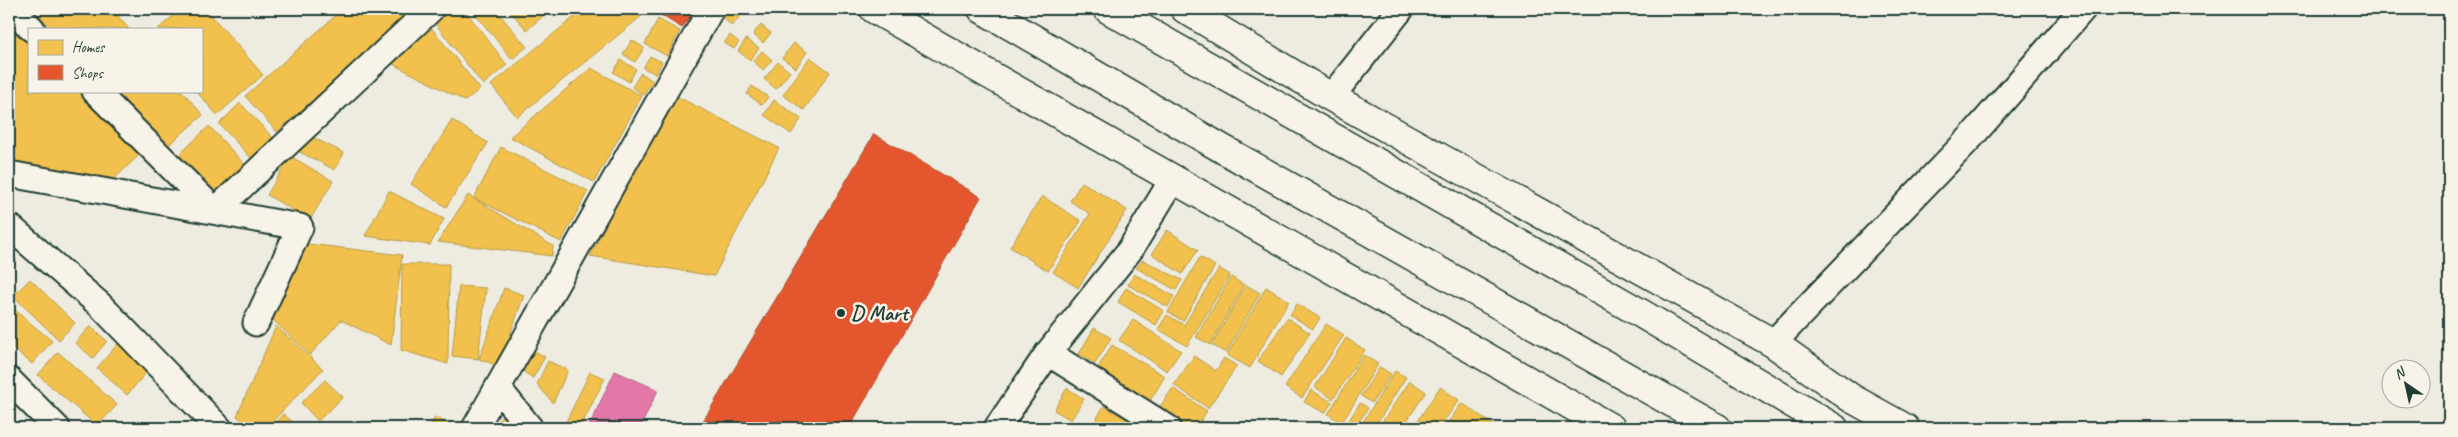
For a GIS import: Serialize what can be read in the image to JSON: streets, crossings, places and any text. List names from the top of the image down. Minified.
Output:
{"places":["D Mart"],"legend":["Homes","Shops"],"north":"top left"}
